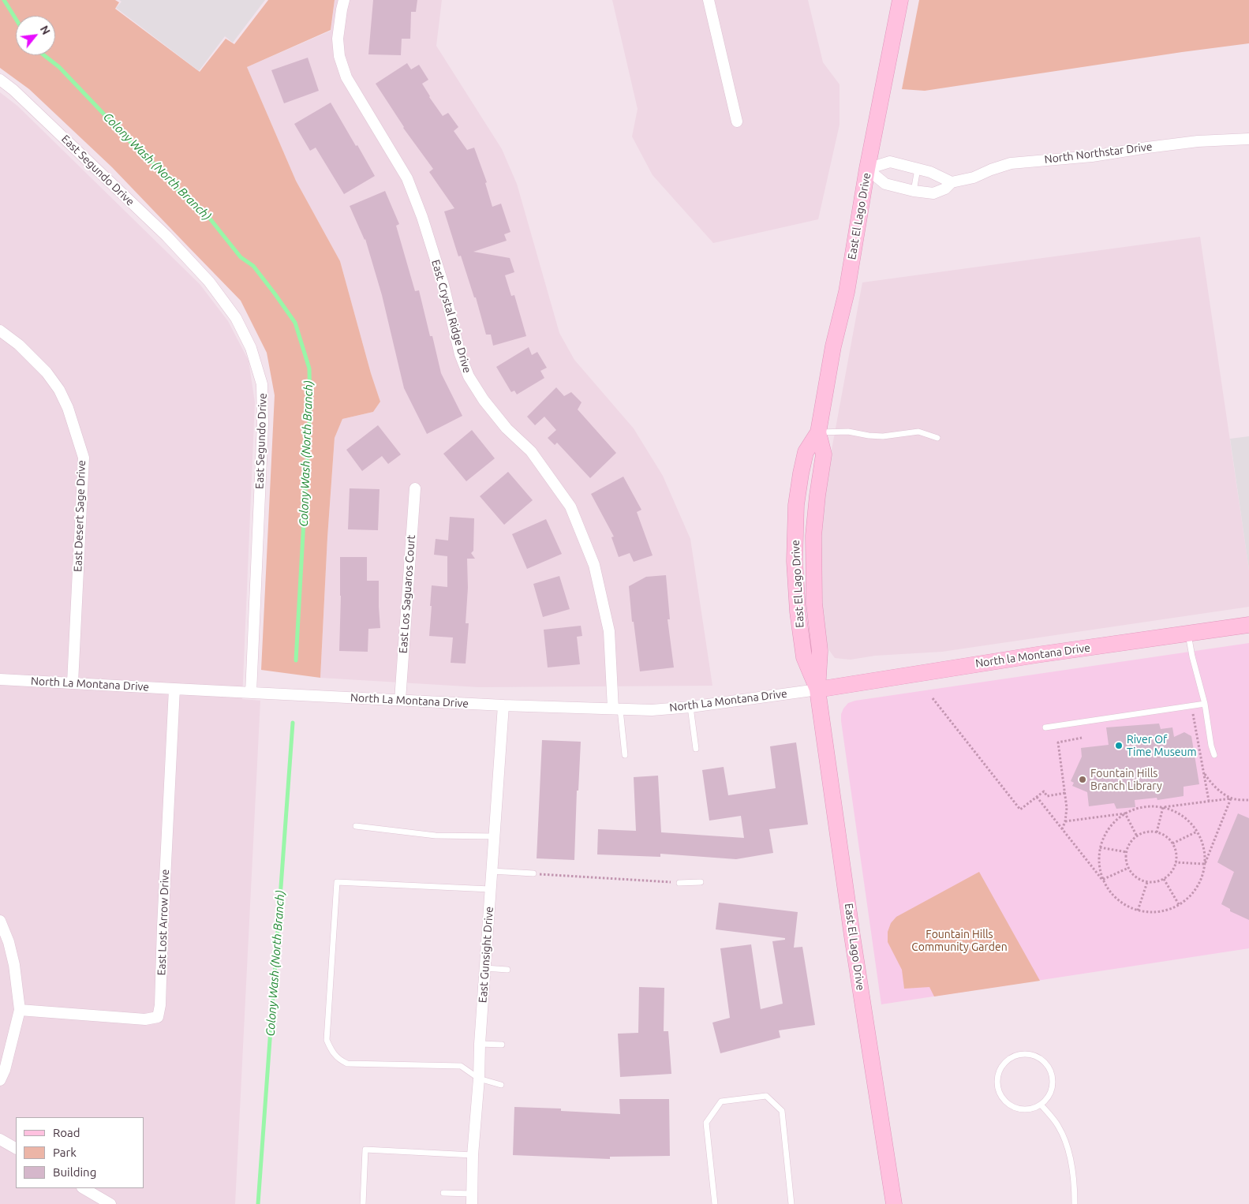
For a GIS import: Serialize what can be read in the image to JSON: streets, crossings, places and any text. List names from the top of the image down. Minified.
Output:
{"streets":{"street":["North Northstar Drive","East Segundo Drive","East El Lago Drive","East Crystal Ridge Drive","East Desert Sage Drive","East Los Saguaros Court","North la Montana Drive","North La Montana Drive","East Lost Arrow Drive","East Gunsight Drive"]},"crossings":[["North Northstar Drive","East El Lago Drive"],["East Segundo Drive","North La Montana Drive"],["East El Lago Drive","North la Montana Drive"],["East El Lago Drive","North La Montana Drive"],["East Crystal Ridge Drive","North La Montana Drive"],["East Desert Sage Drive","North La Montana Drive"],["East Los Saguaros Court","North La Montana Drive"],["North la Montana Drive","North La Montana Drive"],["North La Montana Drive","East Lost Arrow Drive"],["North La Montana Drive","East Gunsight Drive"]],"water":["Colony Wash (North Branch)"],"parks":["Fountain Hills Community Garden"],"places":["River Of Time Museum","Fountain Hills Branch Library"],"legend":["Road","Park","Building"],"north":"top right"}
